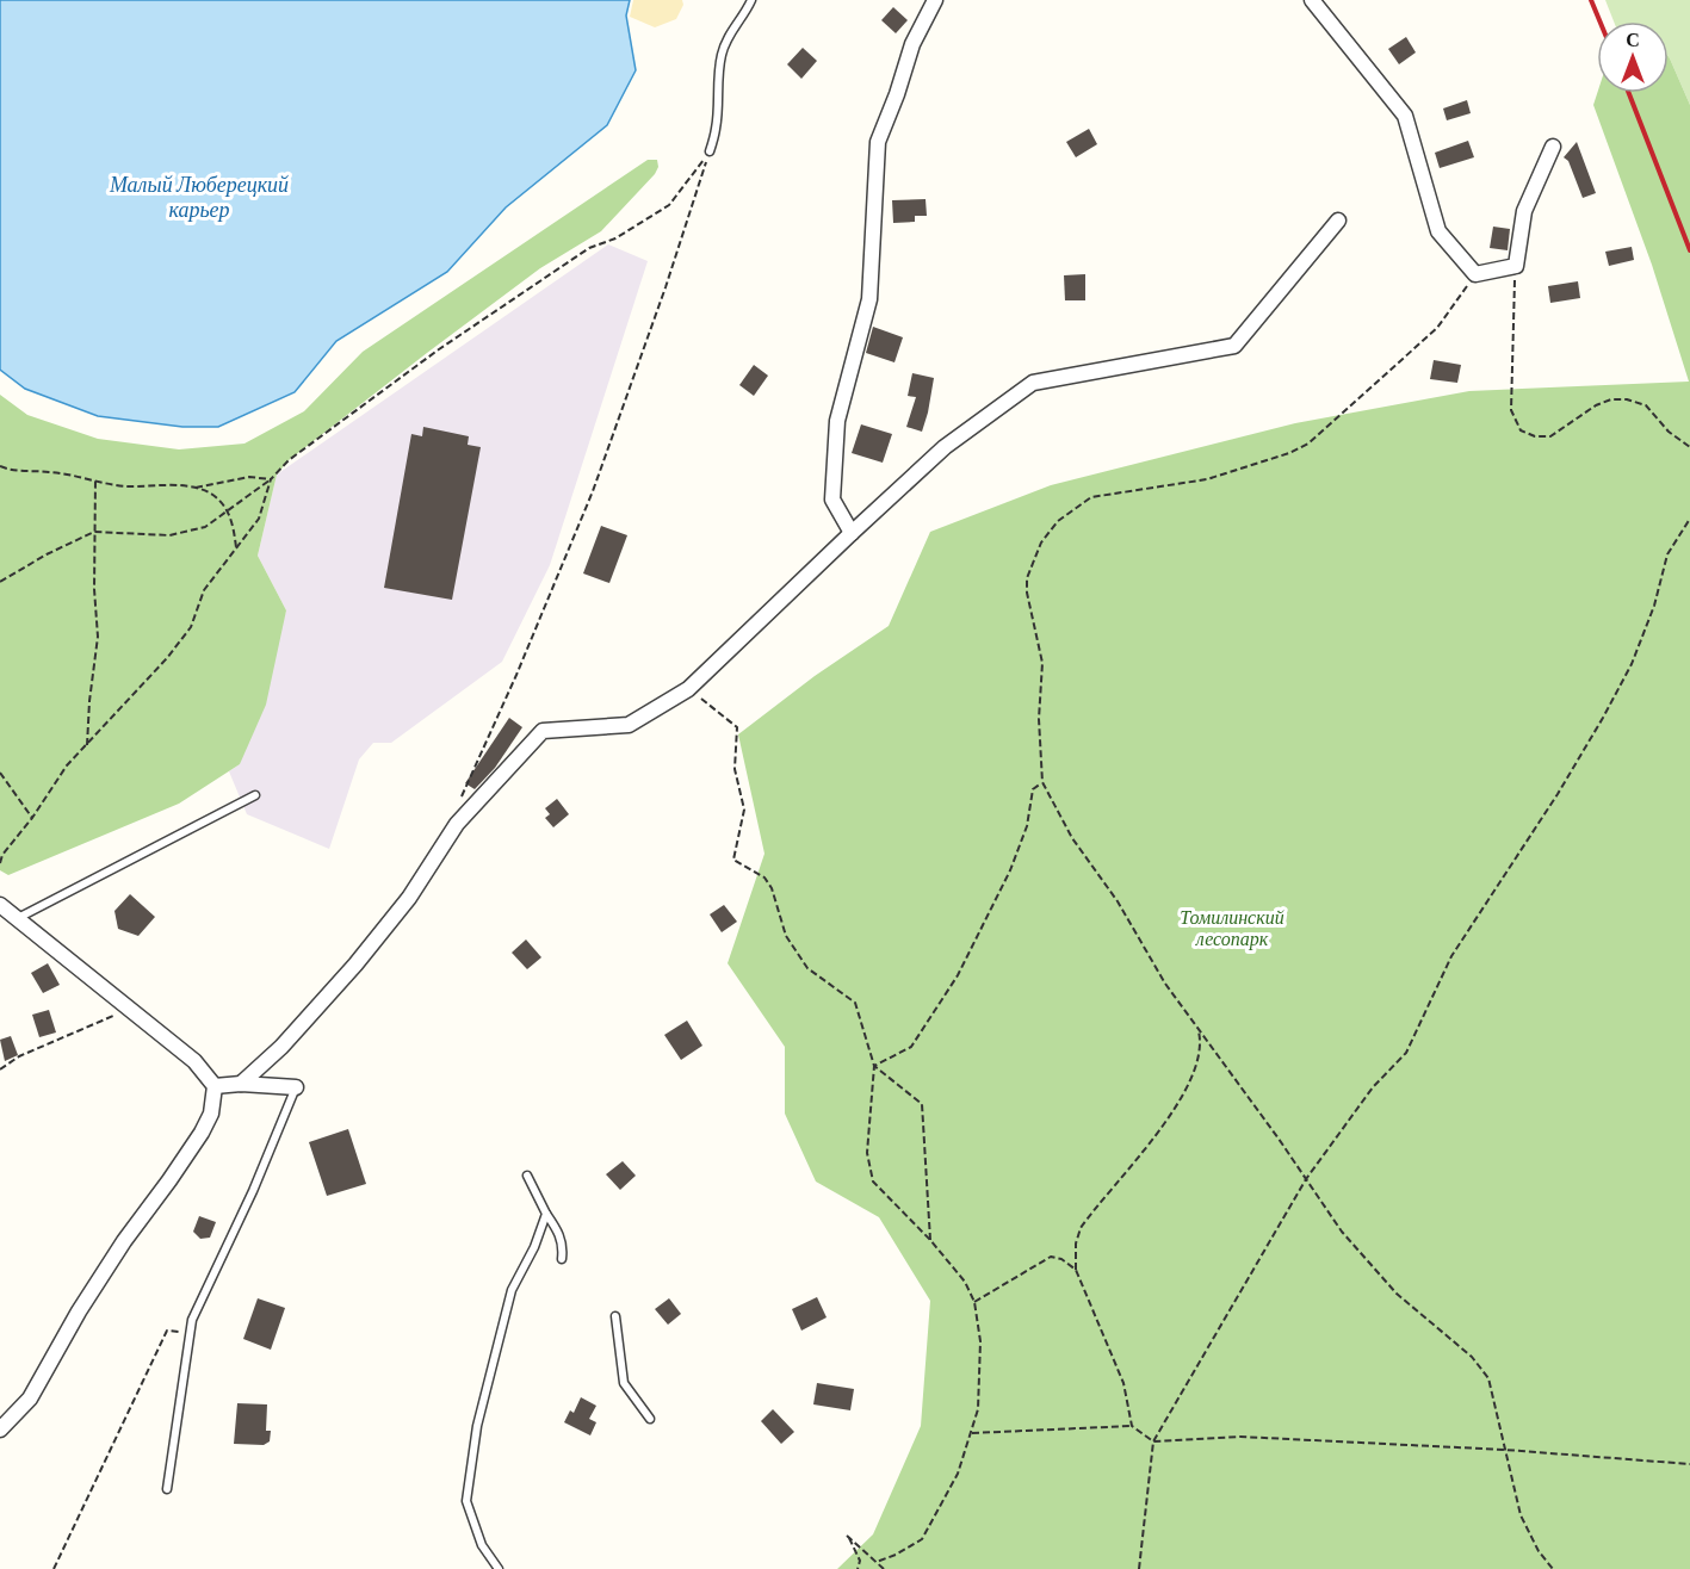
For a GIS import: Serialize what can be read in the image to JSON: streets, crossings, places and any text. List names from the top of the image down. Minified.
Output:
{"water":["Малый Люберецкий карьер"],"parks":["Томилинский лесопарк"],"north":"top"}
